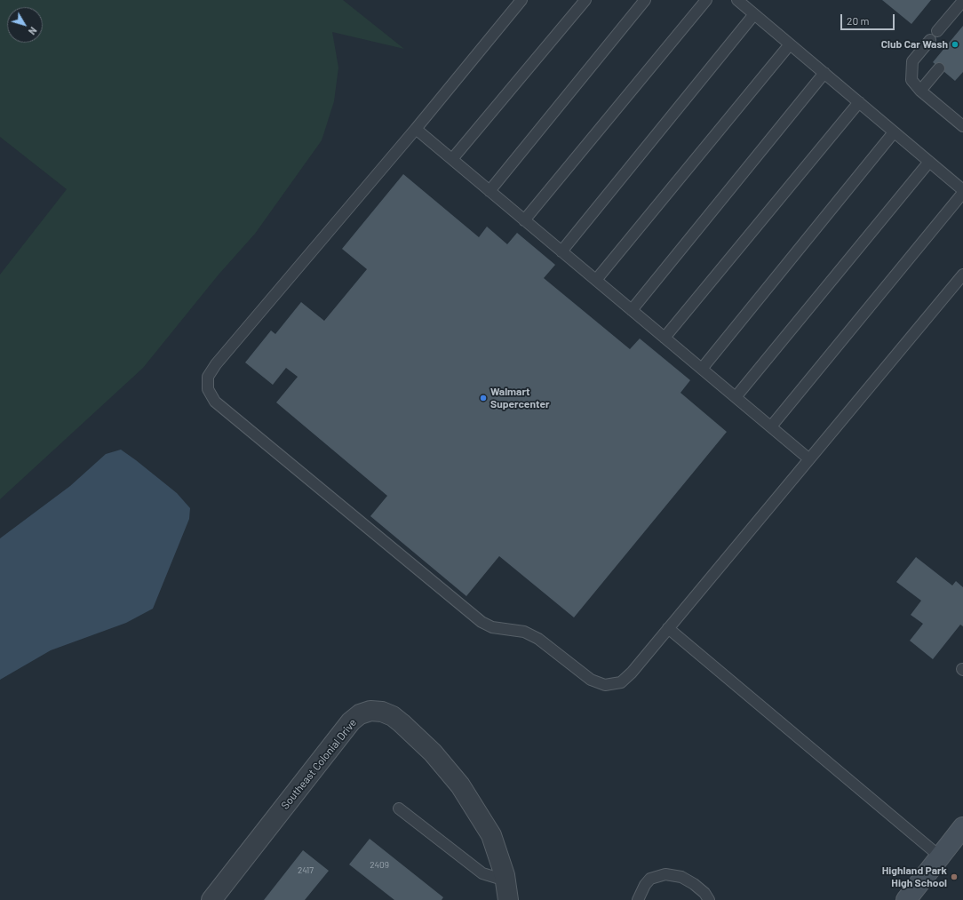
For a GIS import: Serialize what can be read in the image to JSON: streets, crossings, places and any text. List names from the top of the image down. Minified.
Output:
{"streets":{"street":["Southeast Colonial Drive"]},"places":["Club Car Wash","Walmart Supercenter","Highland Park High School"],"house_numbers":["2409","2417"],"scale_bar":"20 m","north":"bottom right"}
